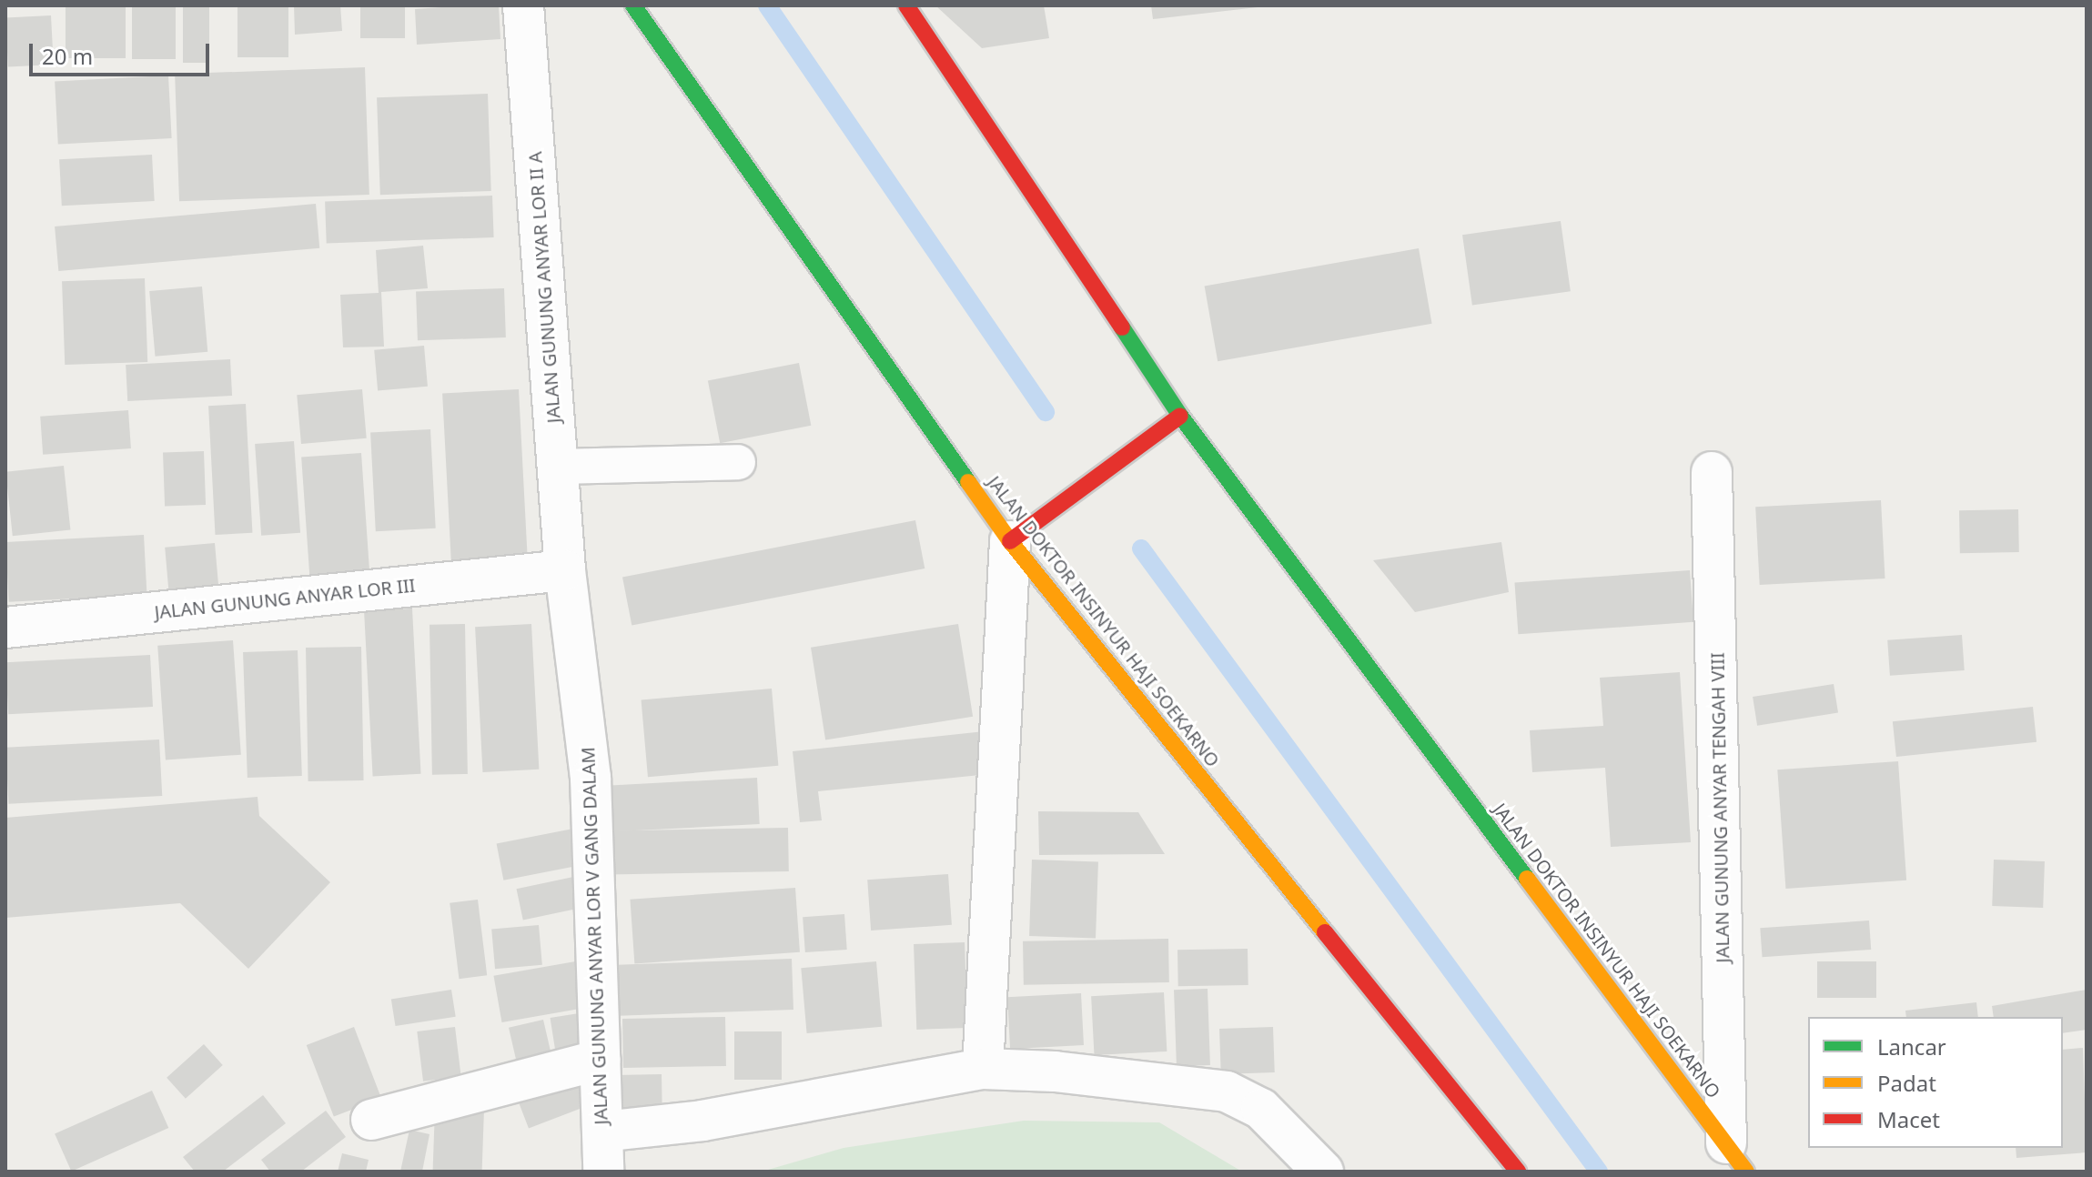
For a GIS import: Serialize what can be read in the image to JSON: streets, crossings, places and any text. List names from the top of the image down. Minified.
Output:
{"streets":{"main road":["JALAN DOKTOR INSINYUR HAJI SOEKARNO"],"street":["JALAN GUNUNG ANYAR LOR II A","JALAN GUNUNG ANYAR LOR III","JALAN GUNUNG ANYAR TENGAH VIII","JALAN GUNUNG ANYAR LOR V GANG DALAM"]},"crossings":[["JALAN GUNUNG ANYAR LOR II A","JALAN GUNUNG ANYAR LOR III"],["JALAN GUNUNG ANYAR LOR II A","JALAN GUNUNG ANYAR LOR V GANG DALAM"],["JALAN GUNUNG ANYAR LOR III","JALAN GUNUNG ANYAR LOR V GANG DALAM"],["JALAN DOKTOR INSINYUR HAJI SOEKARNO","JALAN GUNUNG ANYAR TENGAH VIII"]],"legend":["Lancar","Padat","Macet"],"scale_bar":"20 m"}
